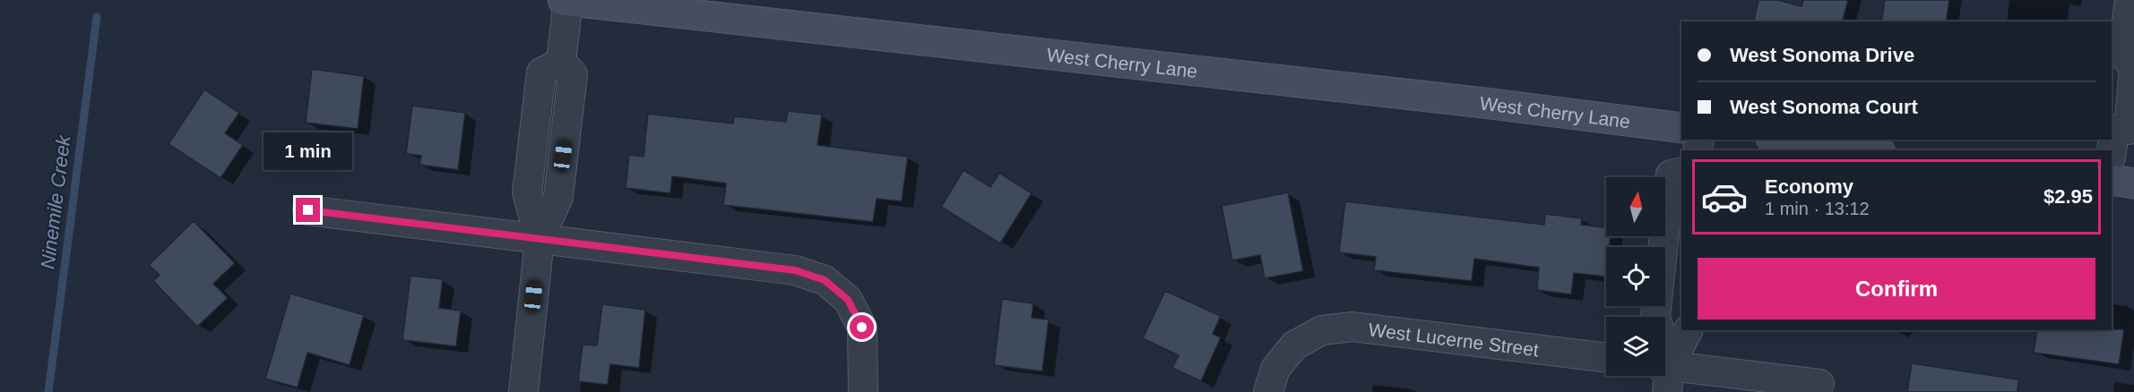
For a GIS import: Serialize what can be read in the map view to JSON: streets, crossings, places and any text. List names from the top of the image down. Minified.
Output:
{"streets":{"main road":["West Cherry Lane"],"street":["West Lucerne Street"]},"water":["Ninemile Creek"],"north":"top","page":{"banner":["West Sonoma Drive","West Sonoma Court"],"bubble":"1 min","list":[{"name":"Economy","note":"1 min · 13:12","value":"$2.95"}],"buttons":"Confirm"}}
